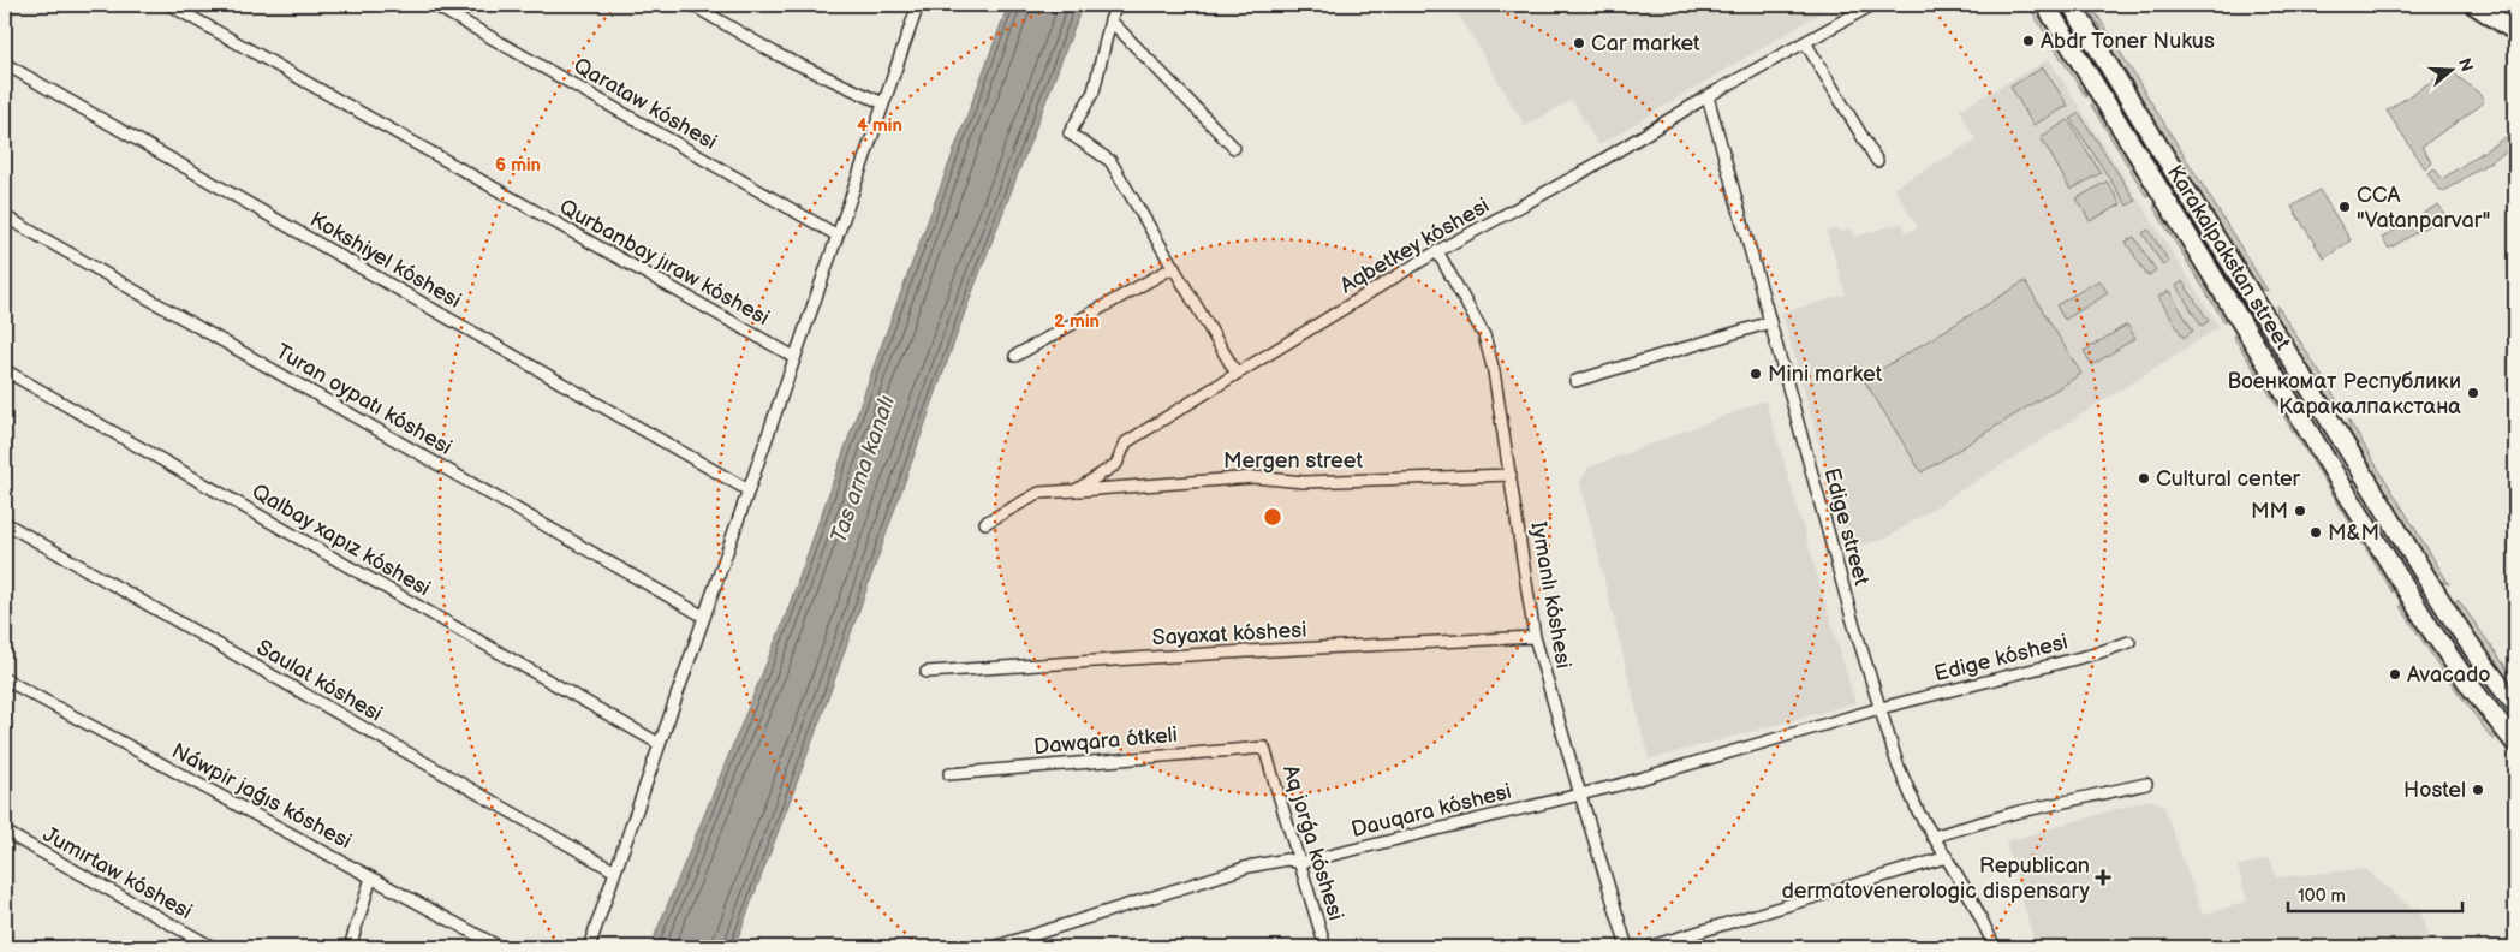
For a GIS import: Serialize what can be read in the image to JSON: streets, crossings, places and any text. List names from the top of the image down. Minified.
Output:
{"streets":{"main road":["Karakalpakstan street"],"street":["Qarataw kóshesi","Aqbetkey kóshesi","Kokshiyel kóshesi","Qurbanbay jıraw kóshesi","Turan oypatı kóshesi","Mergen street","Edige street","Qalbay xapız kóshesi","Iymanlı kóshesi","Sayaxat kóshesi","Edige kóshesi","Saulat kóshesi","Dawqara ótkeli","Náwpir jaǵıs kóshesi","Dauqara kóshesi","Aq jorǵa kóshesi","Jumırtaw kóshesi"]},"crossings":[["Aqbetkey kóshesi","Mergen street"],["Aqbetkey kóshesi","Edige street"],["Aqbetkey kóshesi","Iymanlı kóshesi"],["Mergen street","Iymanlı kóshesi"],["Edige street","Edige kóshesi"],["Edige street","Dauqara kóshesi"],["Iymanlı kóshesi","Sayaxat kóshesi"],["Iymanlı kóshesi","Dauqara kóshesi"],["Edige kóshesi","Dauqara kóshesi"],["Dawqara ótkeli","Aq jorǵa kóshesi"],["Dauqara kóshesi","Aq jorǵa kóshesi"]],"water":["Tas arna kanalı"],"places":{"other":["Abdr Toner Nukus","Car market","CCA \"Vatanparvar\"","Mini market","Военкомат Республики Каракалпакстана","Cultural center","MM","M&M","Avacado","Hostel"],"health":["Republican dermatovenerologic dispensary"]},"scale_bar":"100 m","north":"right","rings":["4 min","6 min","2 min"]}
